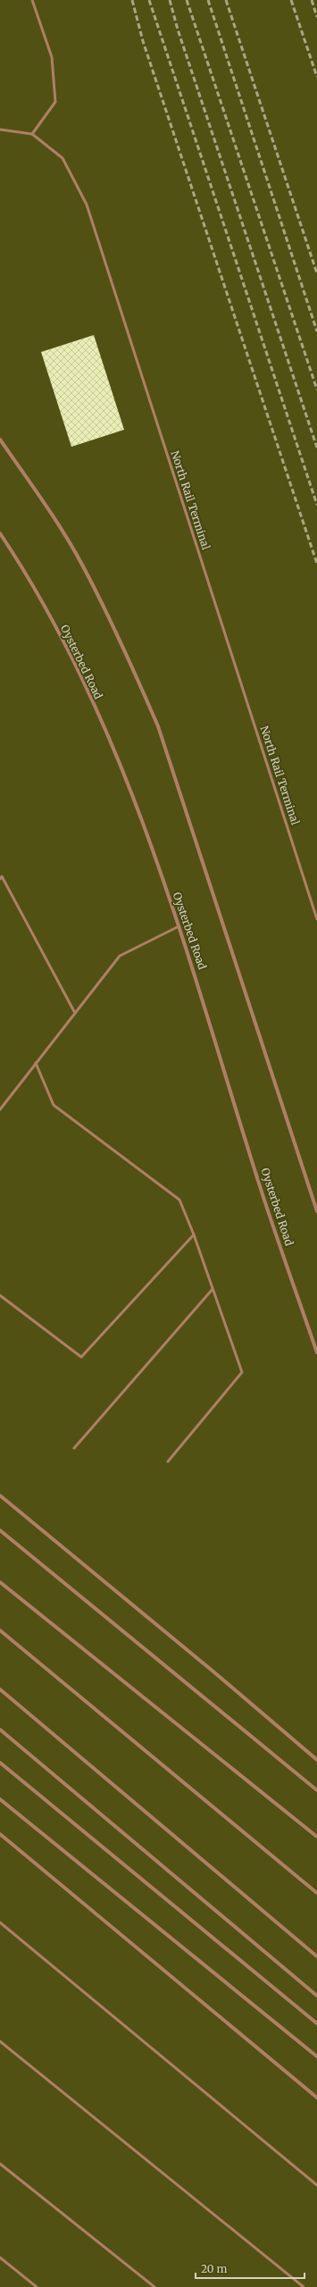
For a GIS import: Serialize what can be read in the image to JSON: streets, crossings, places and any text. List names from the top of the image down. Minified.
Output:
{"streets":{"street":["Oysterbed Road"],"lane":["North Rail Terminal"]},"scale_bar":"20 m"}
